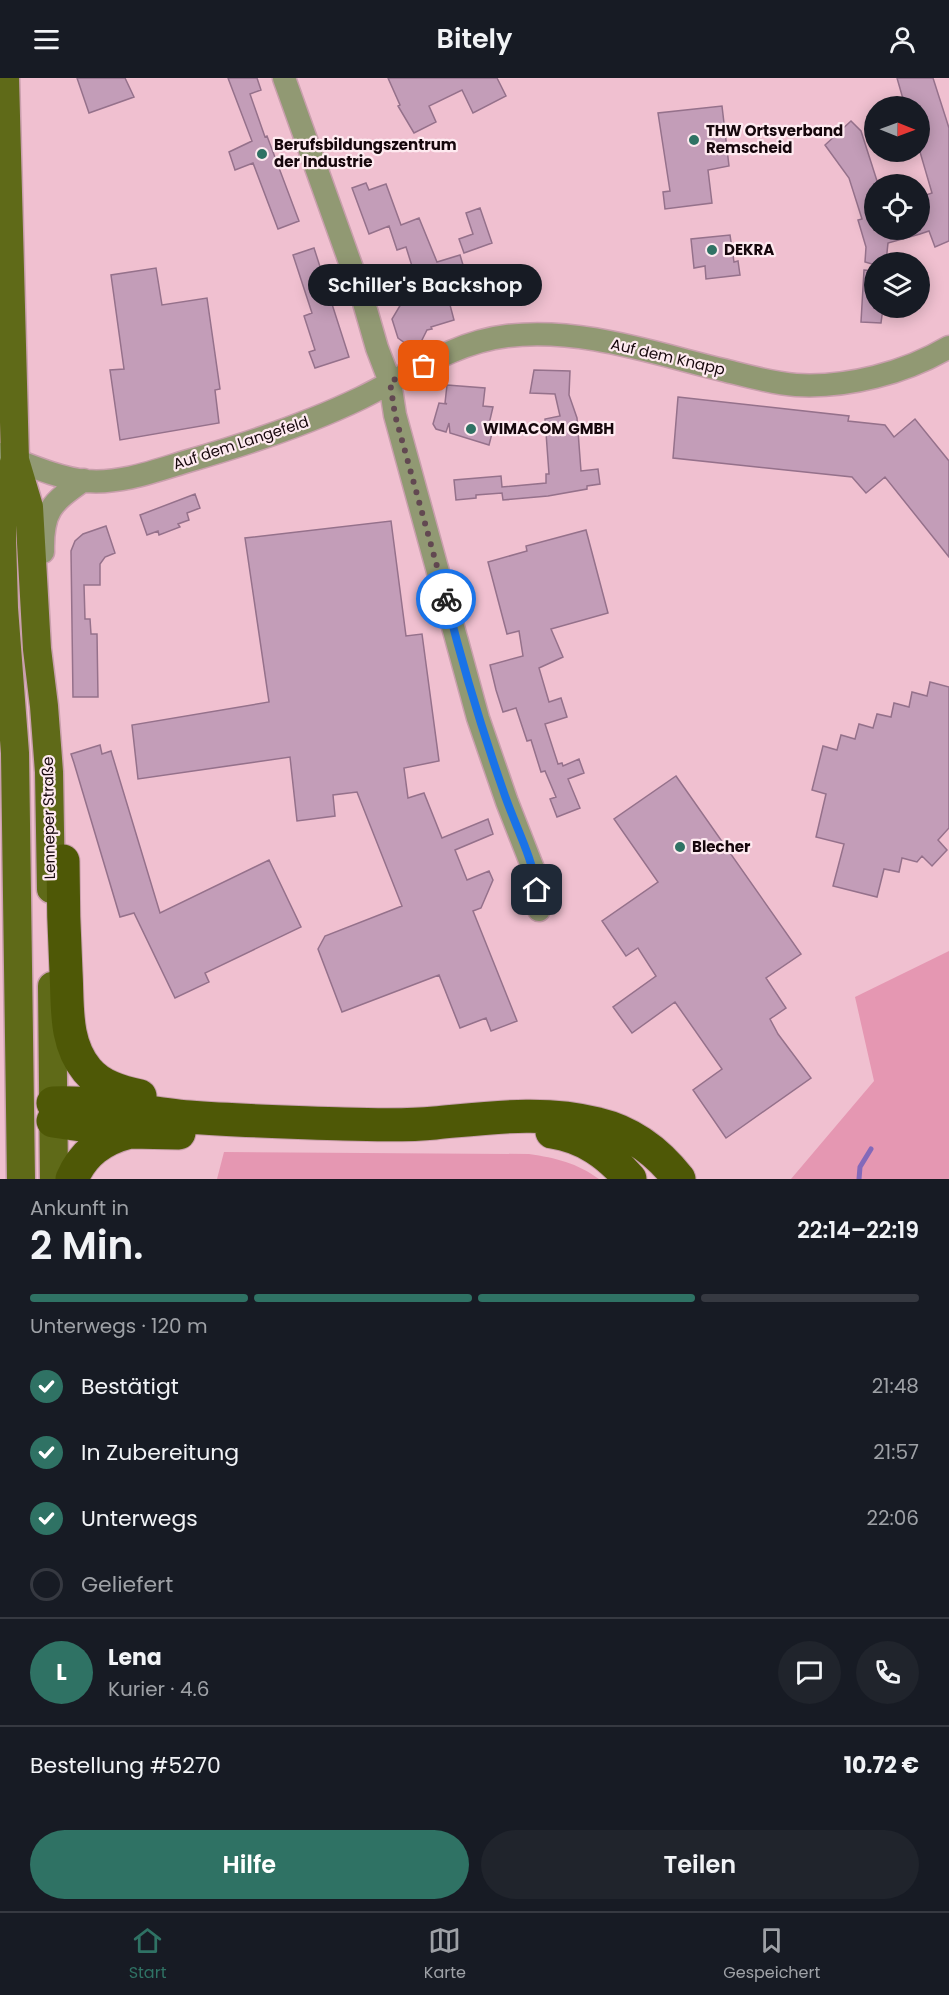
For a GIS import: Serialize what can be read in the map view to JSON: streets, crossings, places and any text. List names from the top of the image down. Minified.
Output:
{"streets":{"main road":["Lenneper Straße"],"street":["Auf dem Knapp","Auf dem Langefeld"]},"crossings":[["Auf dem Knapp","Auf dem Langefeld"],["Auf dem Langefeld","Lenneper Straße"]],"places":["THW Ortsverband Remscheid","Berufsbildungszentrum der Industrie","DEKRA","Schiller's Backshop","WIMACOM GMBH","Blecher"],"north":"right","page":{"header":"Bitely","bubble":"Schiller's Backshop","heading":["2 Min.","Ankunft in","22:14–22:19"],"panel":["Lena","Kurier · 4.6","Bestellung #5270","10.72 €"],"bar":"Unterwegs · 120 m","list":[["Bestätigt","21:48"],["In Zubereitung","21:57"],["Unterwegs","22:06"],"Geliefert"],"round":"L","buttons":["Hilfe","Teilen"],"tabs":["Start","Karte","Gespeichert"]}}
